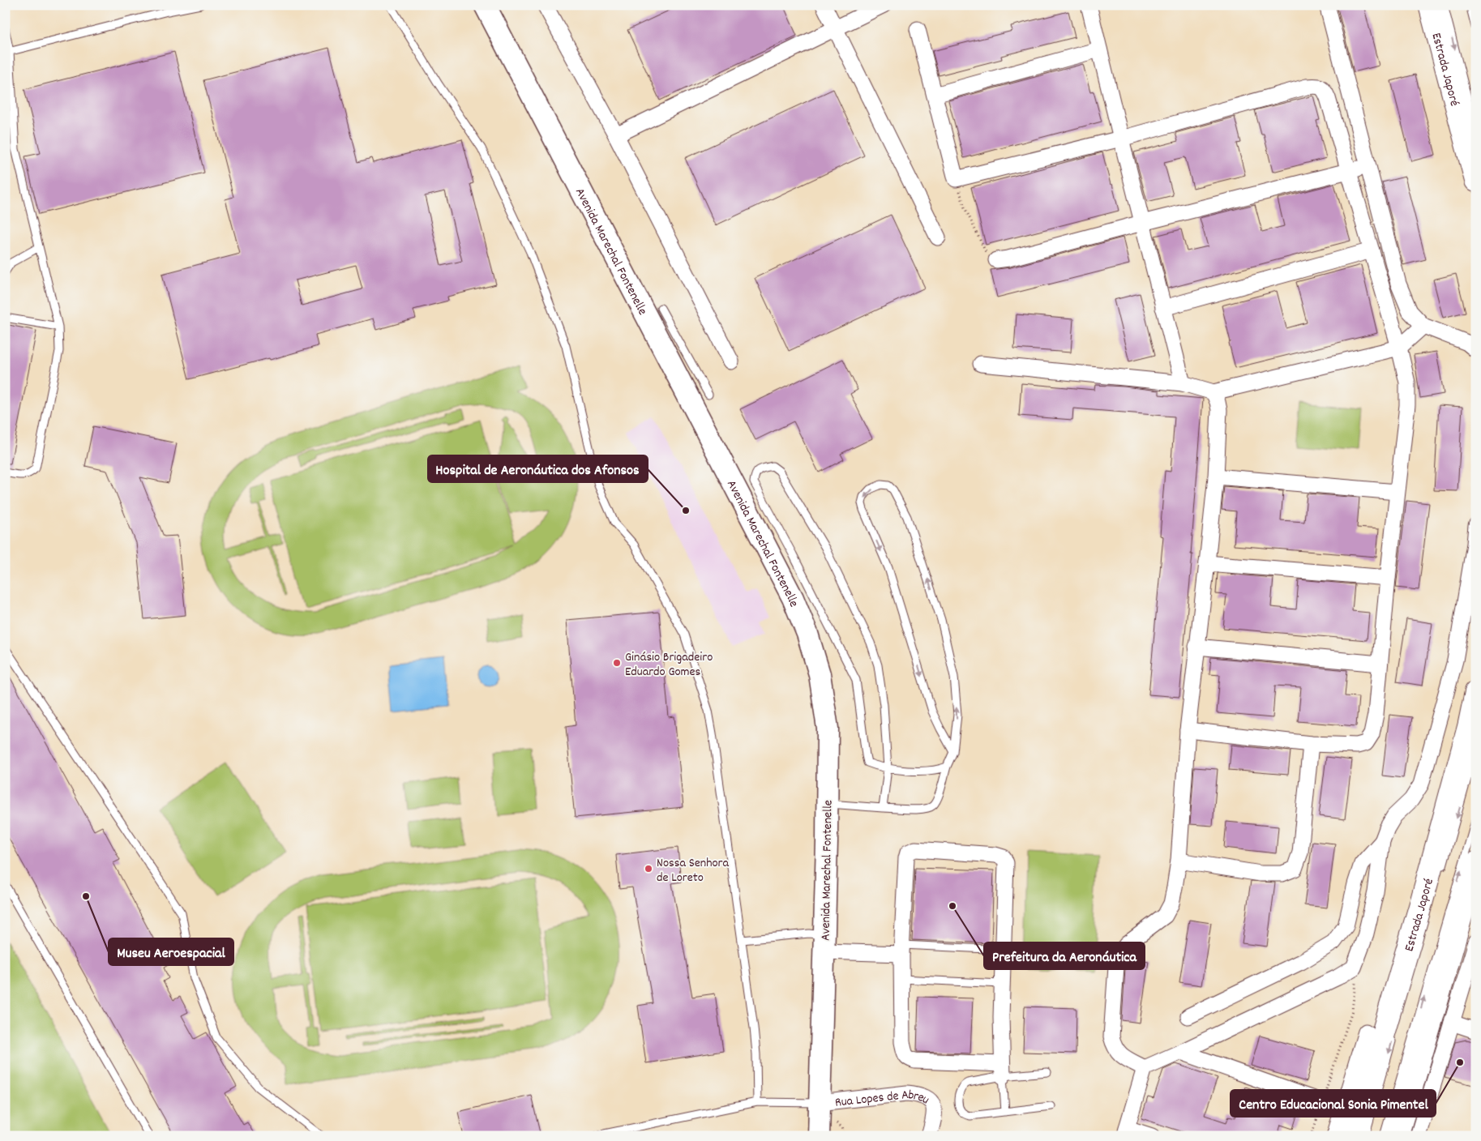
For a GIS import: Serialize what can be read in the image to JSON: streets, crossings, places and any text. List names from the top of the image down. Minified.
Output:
{"streets":{"main road":["Estrada Japoré","Avenida Marechal Fontenelle"],"street":["Rua Lopes de Abreu"]},"crossings":[["Avenida Marechal Fontenelle","Rua Lopes de Abreu"]],"places":["Hospital de Aeronáutica dos Afonsos","Ginásio Brigadeiro Eduardo Gomes","Nossa Senhora de Loreto","Museu Aeroespacial","Prefeitura da Aeronáutica","Centro Educacional Sonia Pimentel"]}
